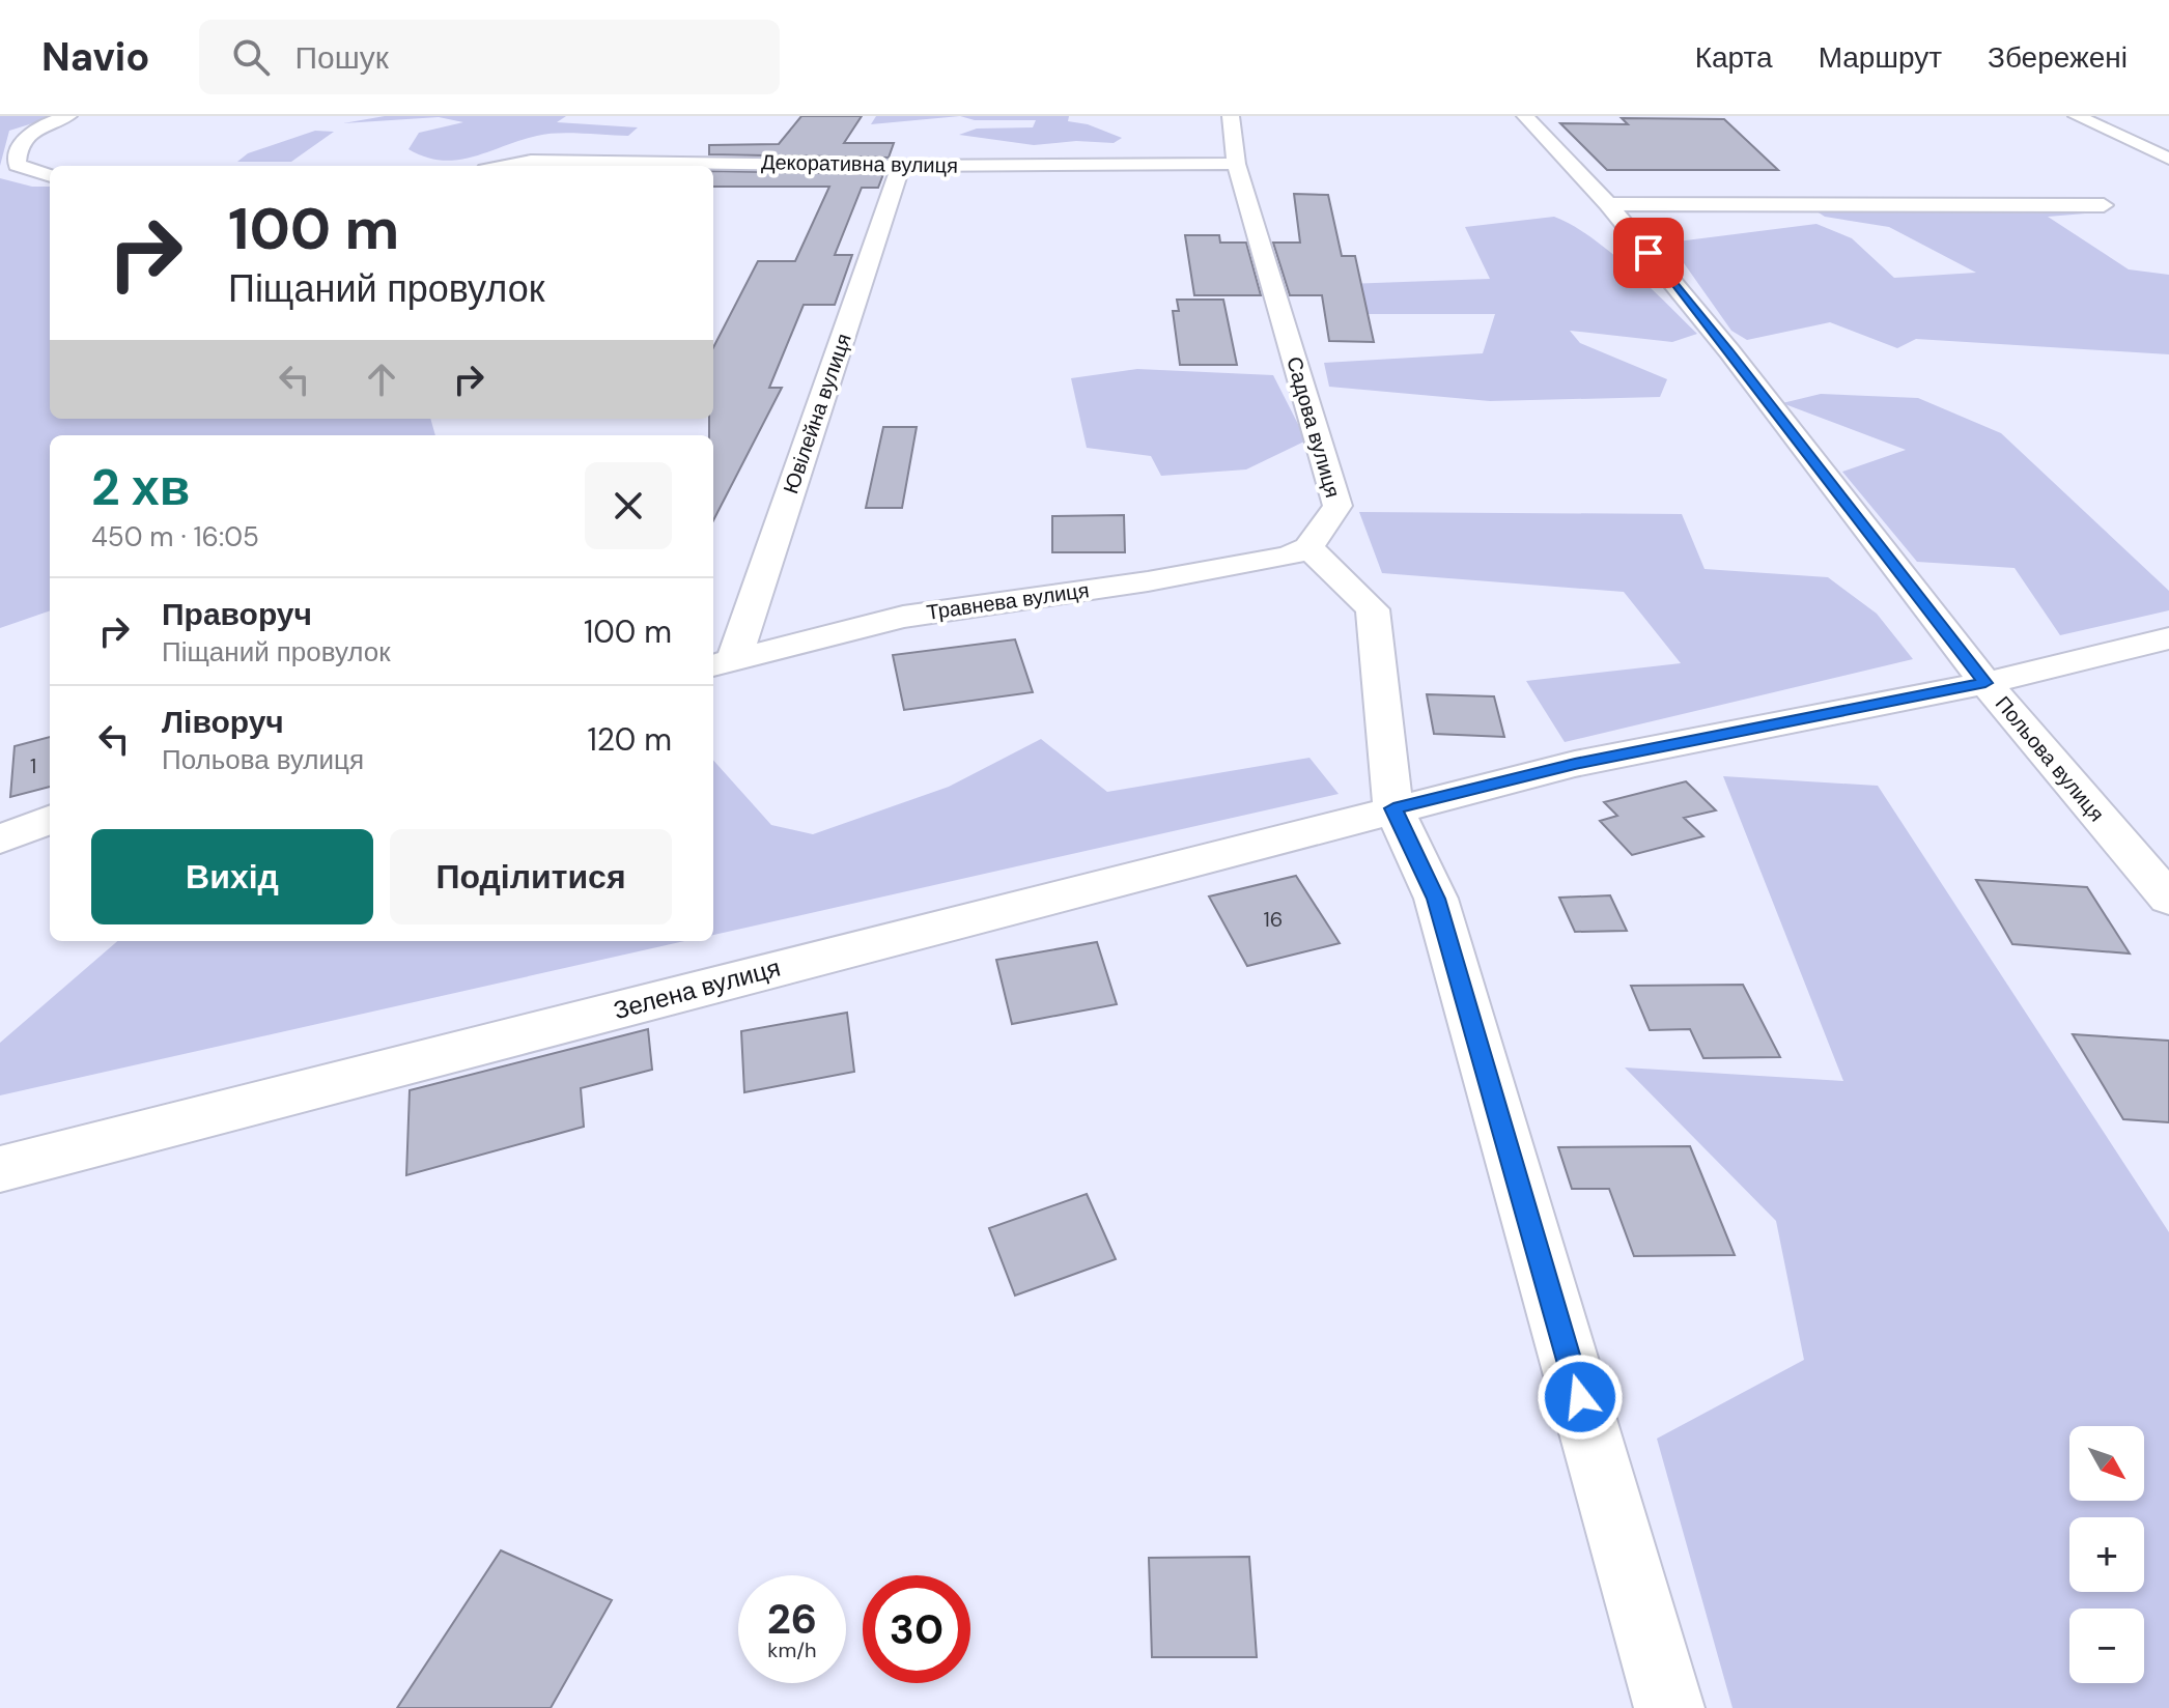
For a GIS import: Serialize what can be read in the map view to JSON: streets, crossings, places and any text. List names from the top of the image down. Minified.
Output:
{"streets":{"street":["Декоративна вулиця","Ювілейна вулиця","Садова вулиця","Травнева вулиця","Польова вулиця","Зелена вулиця"]},"crossings":[["Декоративна вулиця","Ювілейна вулиця"],["Декоративна вулиця","Садова вулиця"],["Ювілейна вулиця","Травнева вулиця"],["Садова вулиця","Травнева вулиця"],["Польова вулиця","Зелена вулиця"]],"house_numbers":["1","16"],"north":"bottom right","page":{"header":"Navio","search":"Пошук","nav":["Карта","Маршрут","Збережені"],"turn":["100 m","Піщаний провулок"],"heading":["2 хв","450 m · 16:05"],"list":[{"name":"Праворуч","note":"Піщаний провулок","value":"100 m"},{"name":"Ліворуч","note":"Польова вулиця","value":"120 m"}],"buttons":["Вихід","Поділитися"],"map_buttons":["+","−"],"speed":"26 km/h","limit":"30"}}
